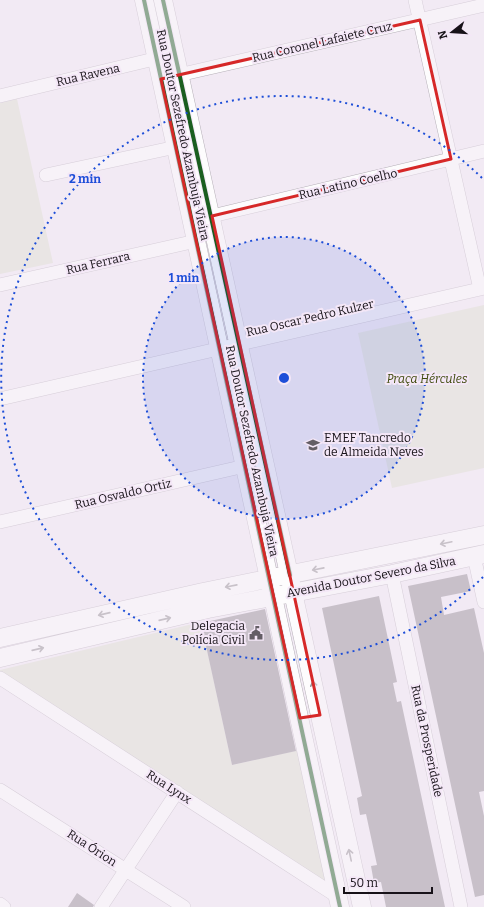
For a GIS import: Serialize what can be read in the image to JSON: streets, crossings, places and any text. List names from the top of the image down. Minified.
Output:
{"streets":{"street":["Rua Coronel Lafaiete Cruz","Rua Ravena","Rua Doutor Sezefredo Azambuja Vieira","Rua Latino Coelho","Rua Ferrara","Rua Oscar Pedro Kulzer","Rua Osvaldo Ortiz","Avenida Doutor Severo da Silva","Rua da Prosperidade","Rua Lynx","Rua Órion"]},"crossings":[["Rua Coronel Lafaiete Cruz","Rua Doutor Sezefredo Azambuja Vieira"],["Rua Ravena","Rua Doutor Sezefredo Azambuja Vieira"],["Rua Doutor Sezefredo Azambuja Vieira","Rua Latino Coelho"],["Rua Doutor Sezefredo Azambuja Vieira","Rua Ferrara"],["Rua Doutor Sezefredo Azambuja Vieira","Rua Oscar Pedro Kulzer"],["Rua Doutor Sezefredo Azambuja Vieira","Rua Osvaldo Ortiz"],["Rua Doutor Sezefredo Azambuja Vieira","Avenida Doutor Severo da Silva"],["Rua Doutor Sezefredo Azambuja Vieira","Rua Lynx"],["Avenida Doutor Severo da Silva","Rua da Prosperidade"]],"parks":["Praça Hércules"],"places":{"school or university":["EMEF Tancredo de Almeida Neves"],"public building":["Delegacia Polícia Civil"]},"scale_bar":"50 m","north":"left","rings":["2 min","1 min"]}
